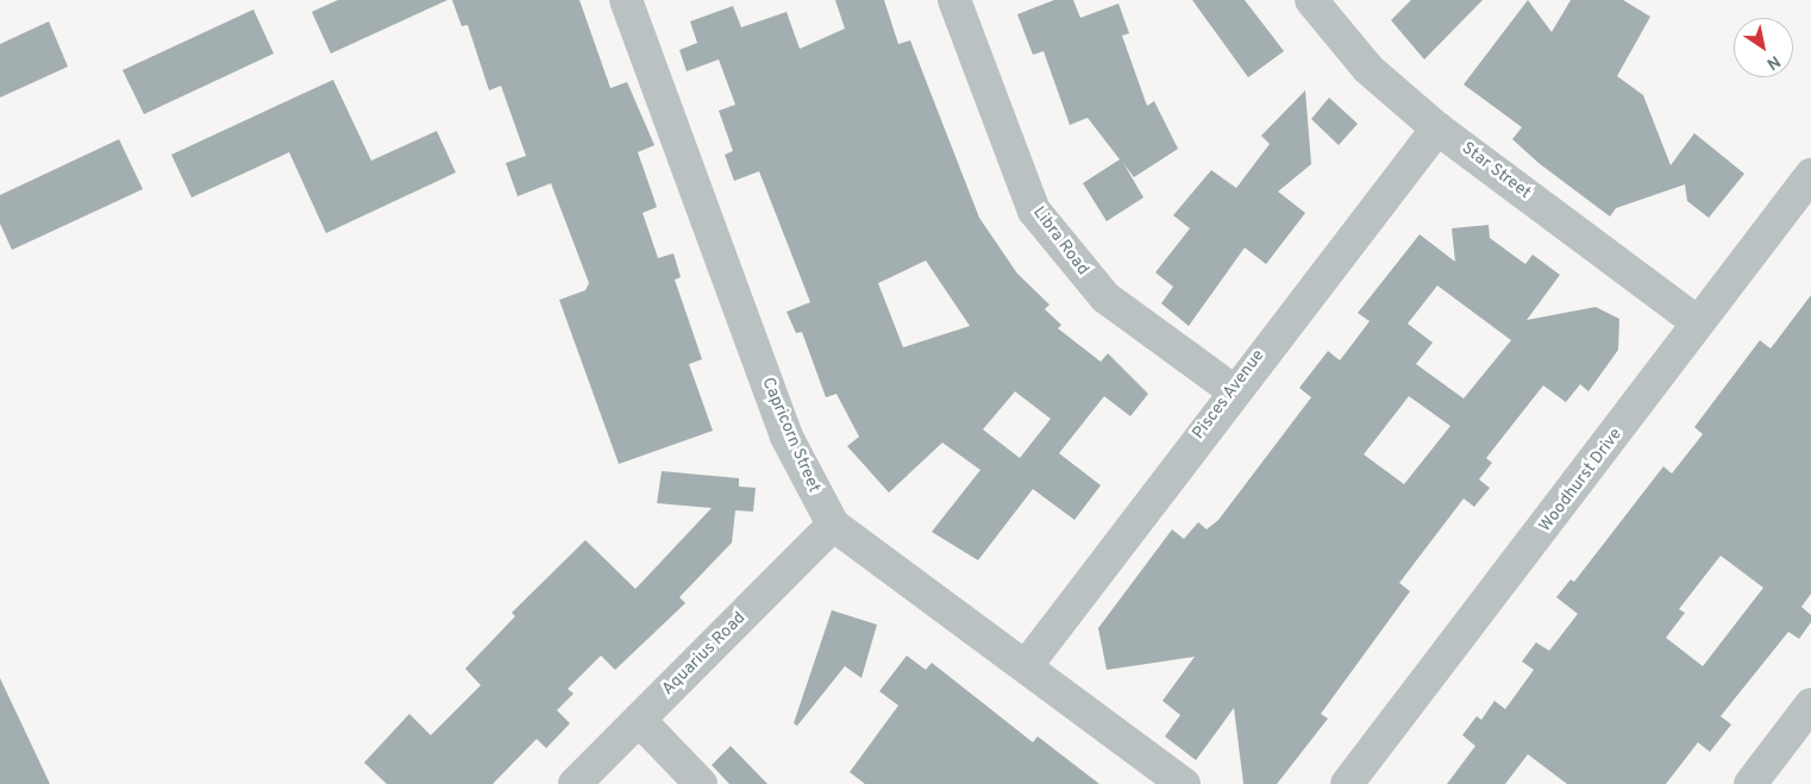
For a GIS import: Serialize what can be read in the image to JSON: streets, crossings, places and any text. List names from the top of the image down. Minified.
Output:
{"streets":{"street":["Star Street","Libra Road","Pisces Avenue","Capricorn Street","Woodhurst Drive","Aquarius Road"]},"crossings":[["Star Street","Pisces Avenue"],["Star Street","Woodhurst Drive"],["Libra Road","Pisces Avenue"],["Pisces Avenue","Capricorn Street"],["Capricorn Street","Aquarius Road"]],"north":"bottom right"}
